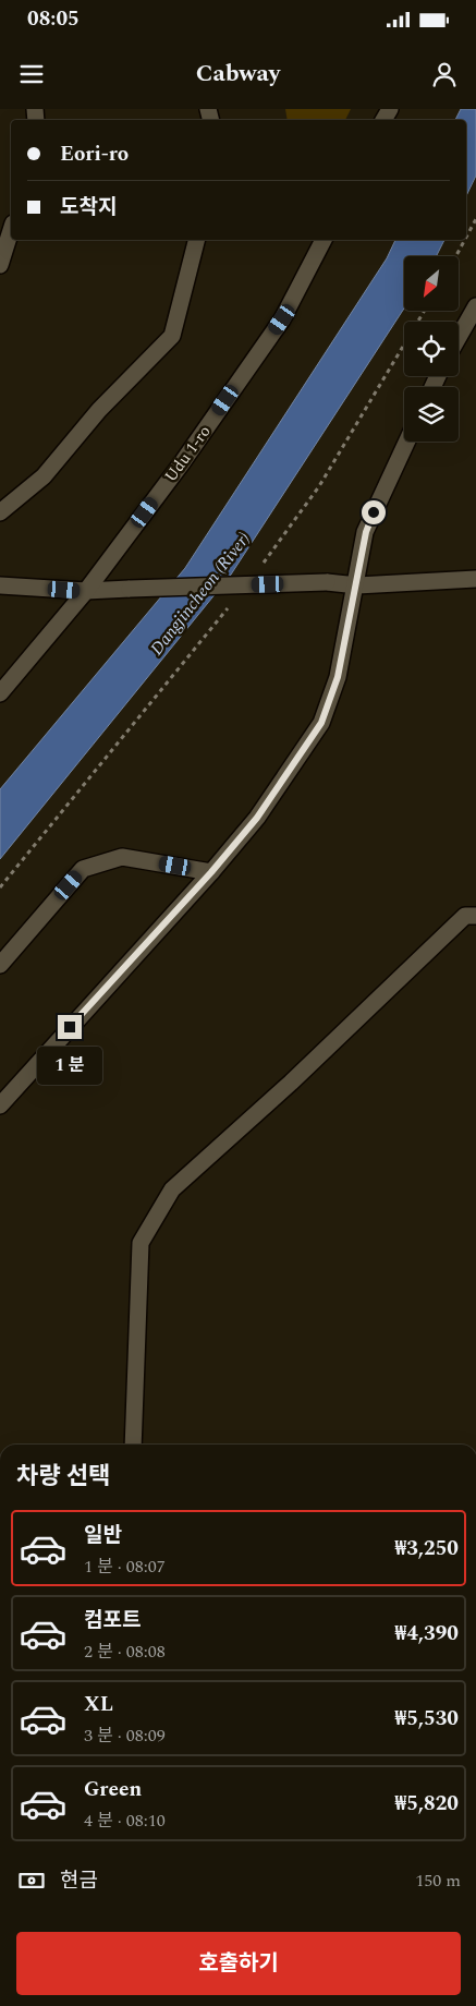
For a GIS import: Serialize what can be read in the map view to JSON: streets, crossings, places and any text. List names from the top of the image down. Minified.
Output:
{"streets":{"street":["Udu 1-ro"]},"water":["Dangjincheon (River)"],"north":"bottom left","page":{"status":"08:05","header":"Cabway","banner":["Eori-ro","도착지"],"bubble":"1 분","heading":"차량 선택","list":[{"name":"일반","note":"1 분 · 08:07","value":"₩3,250"},{"name":"컴포트","note":"2 분 · 08:08","value":"₩4,390"},{"name":"XL","note":"3 분 · 08:09","value":"₩5,530"},{"name":"Green","note":"4 분 · 08:10","value":"₩5,820"}],"pay":["현금","150 m"],"buttons":"호출하기"}}
